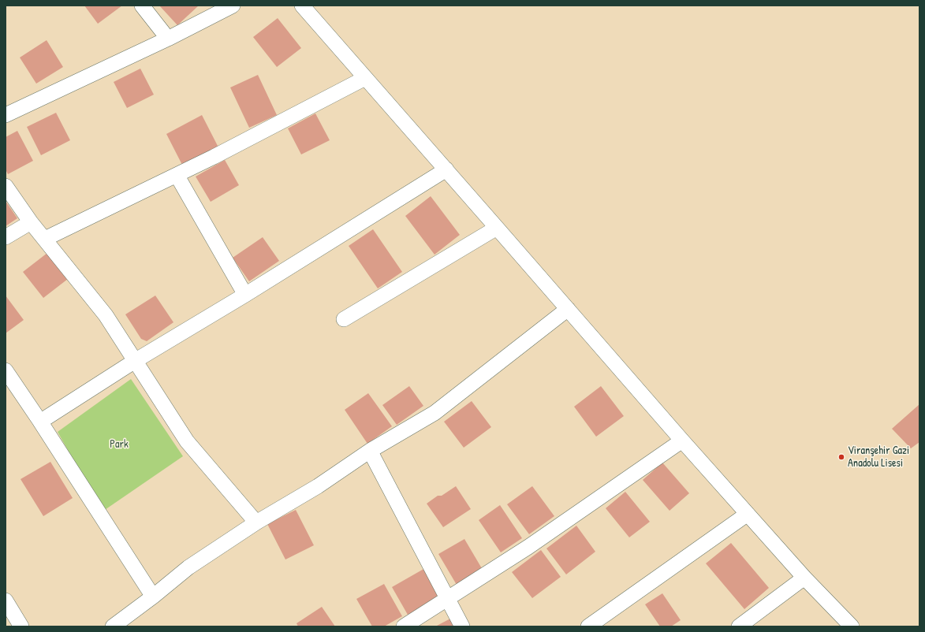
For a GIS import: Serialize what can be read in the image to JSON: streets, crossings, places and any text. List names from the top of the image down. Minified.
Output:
{"parks":["Park"],"places":["Viranşehir Gazi Anadolu Lisesi"]}
